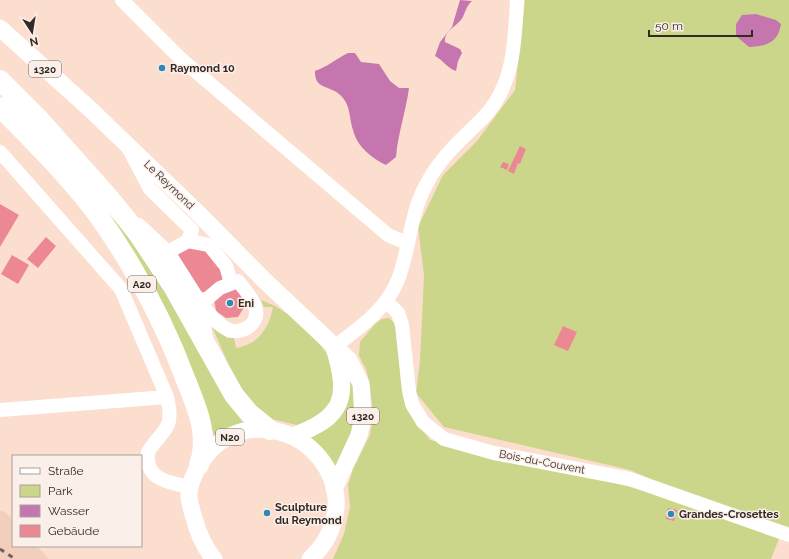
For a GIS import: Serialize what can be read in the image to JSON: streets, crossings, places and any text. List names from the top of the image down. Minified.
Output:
{"streets":{"highway":["A20"],"main road":["1320","Le Reymond","N20"],"street":["Bois-du-Couvent"]},"crossings":[["1320","Le Reymond"],["1320","N20"],["A20","N20"]],"places":["Raymond 10","Eni","Sculpture du Reymond","Grandes-Crosettes"],"legend":["Straße","Park","Wasser","Gebäude"],"scale_bar":"50 m","north":"bottom"}
